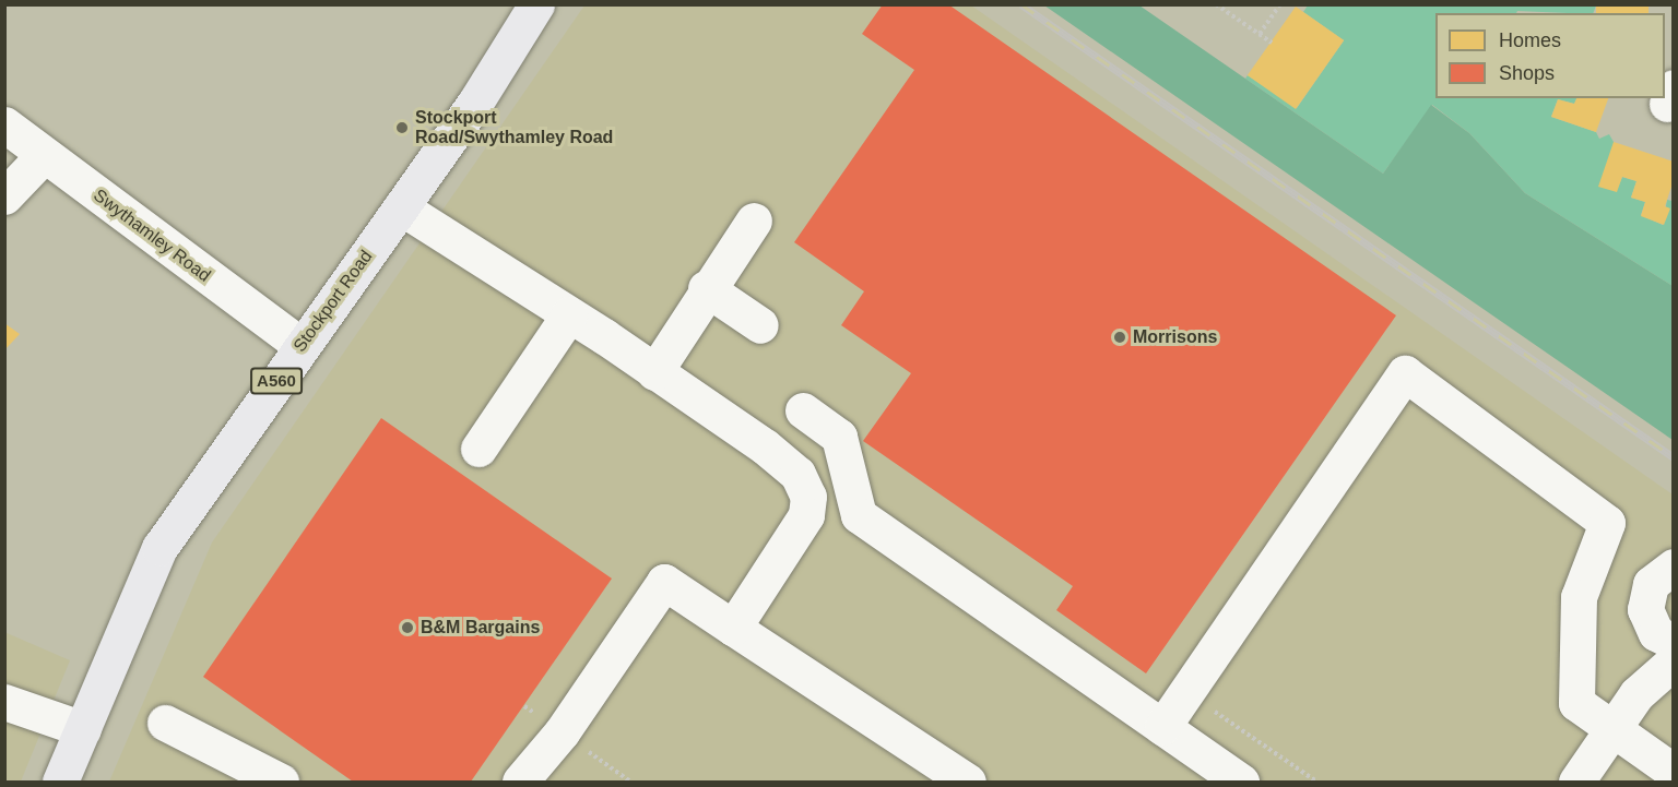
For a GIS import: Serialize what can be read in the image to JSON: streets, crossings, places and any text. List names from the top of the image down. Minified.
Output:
{"streets":{"main road":["Stockport Road","A560"],"street":["Swythamley Road"]},"crossings":[["Swythamley Road","Stockport Road"]],"places":["Stockport Road/Swythamley Road","Morrisons","B&M Bargains"],"legend":["Homes","Shops"]}
